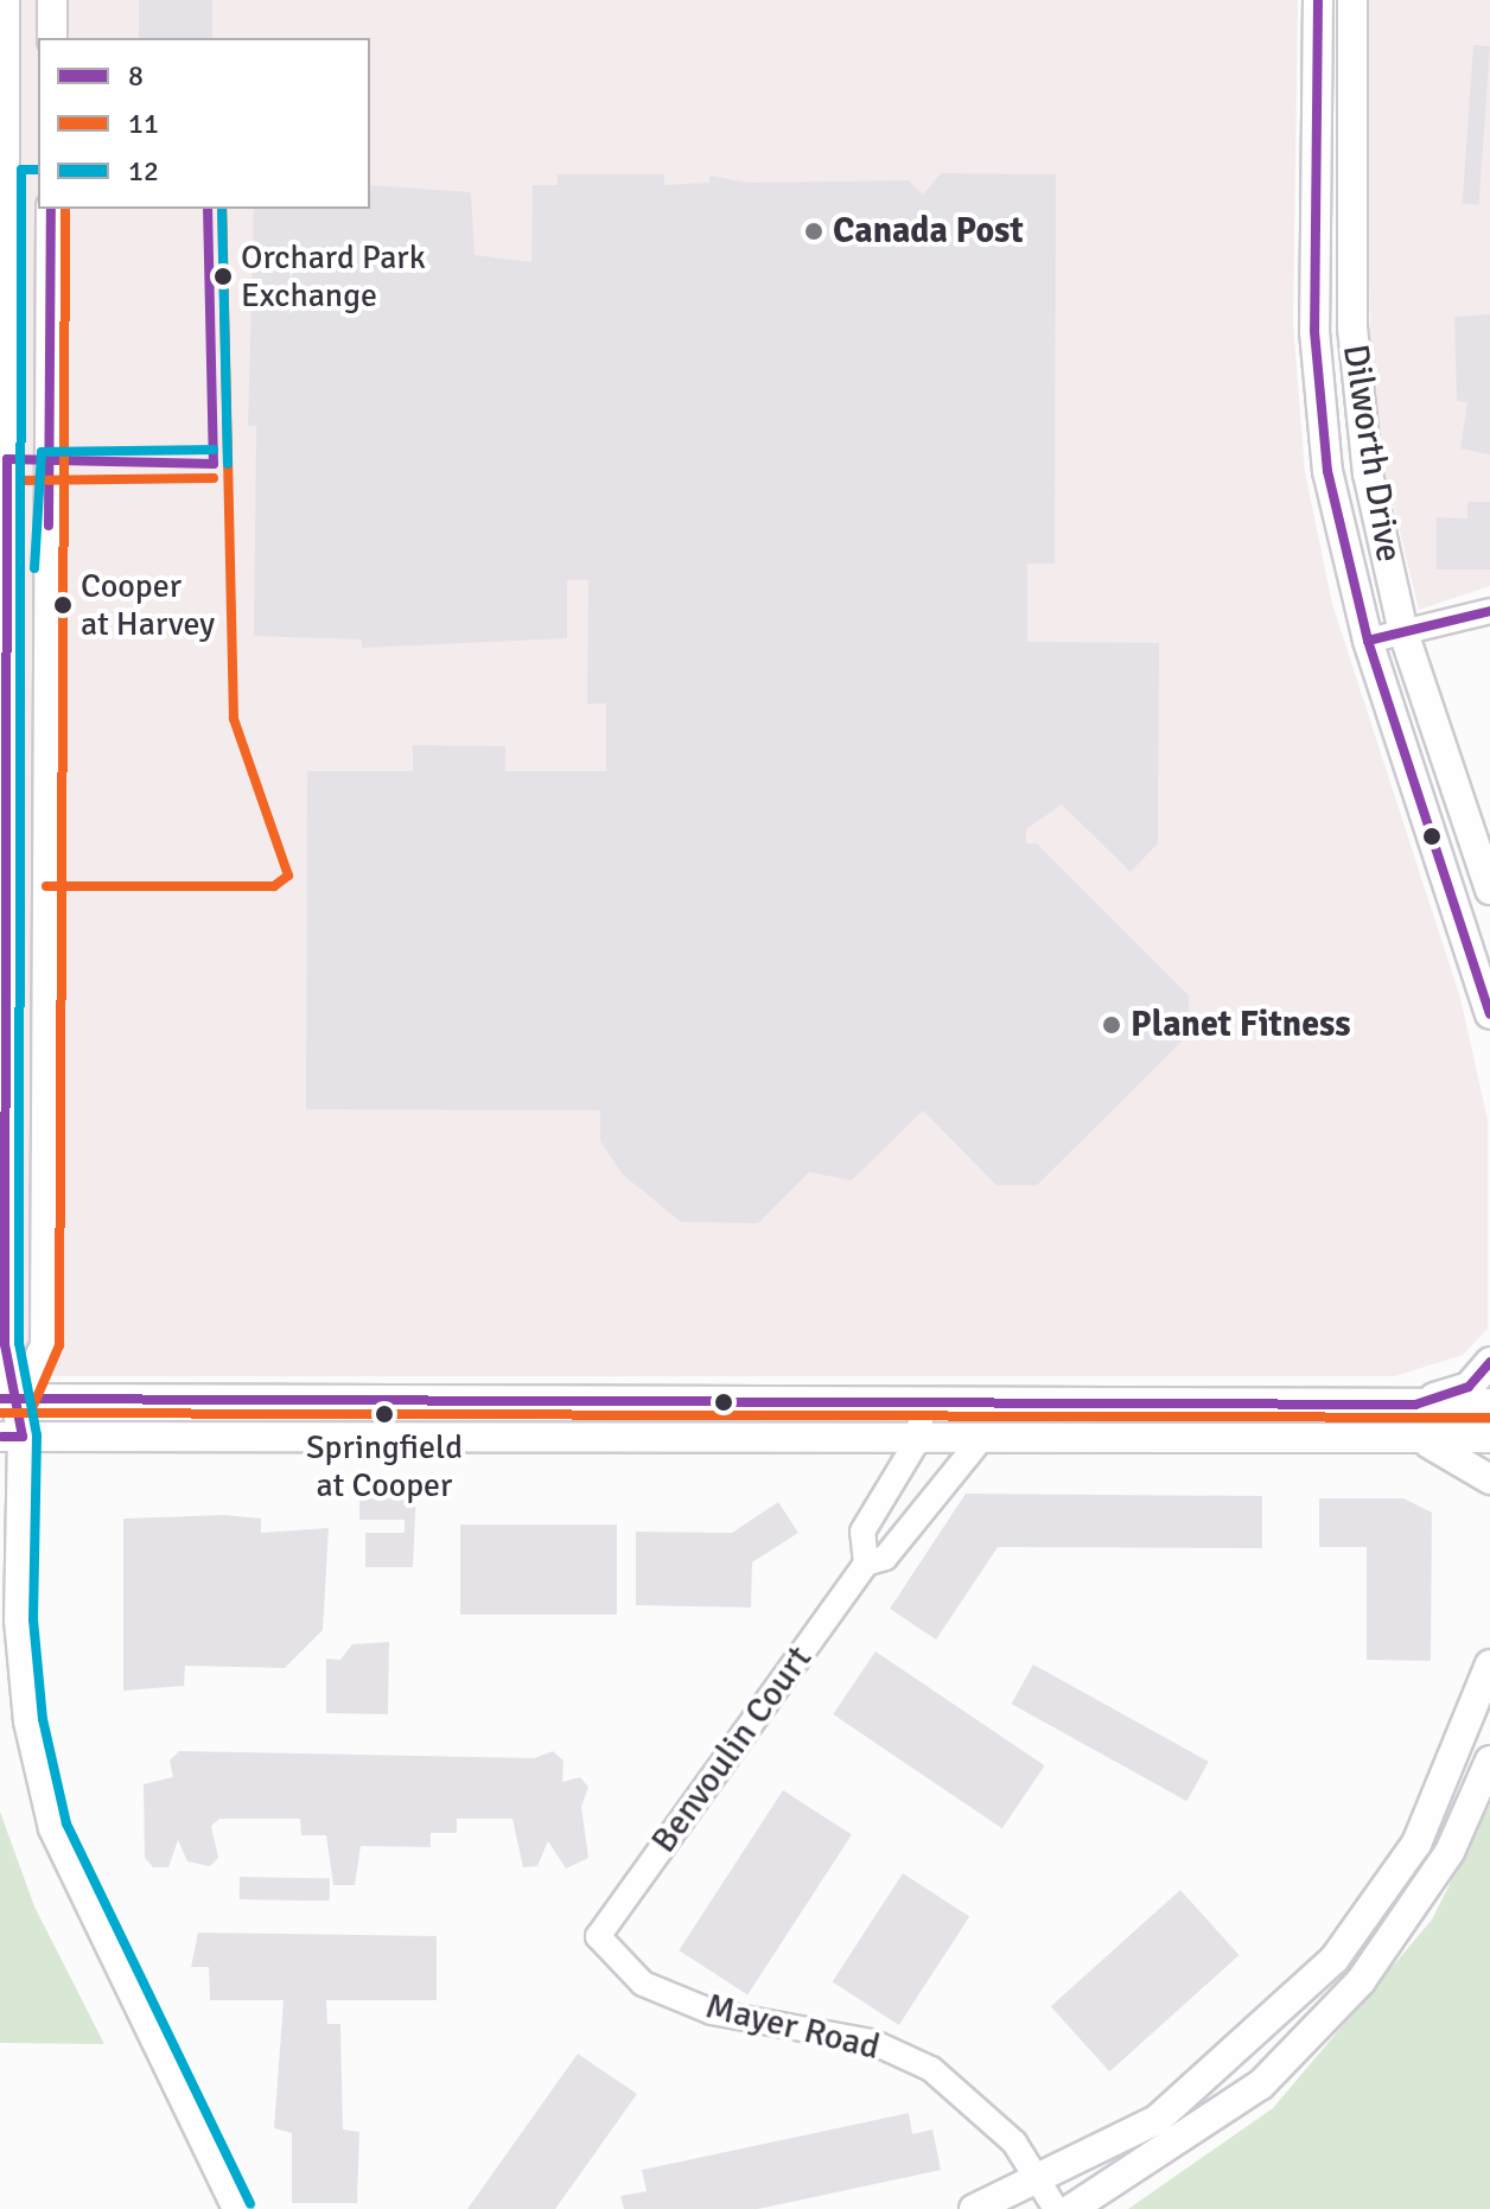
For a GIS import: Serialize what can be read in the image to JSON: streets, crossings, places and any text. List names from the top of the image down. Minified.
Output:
{"streets":{"main road":["Dilworth Drive"],"street":["Benvoulin Court","Mayer Road"]},"crossings":[["Benvoulin Court","Mayer Road"]],"places":["Canada Post","Orchard Park Exchange","Cooper at Harvey","Planet Fitness","Springfield at Cooper"],"lines":["transit line 8","transit line 12","transit line 11"],"legend":["8","11","12"]}
